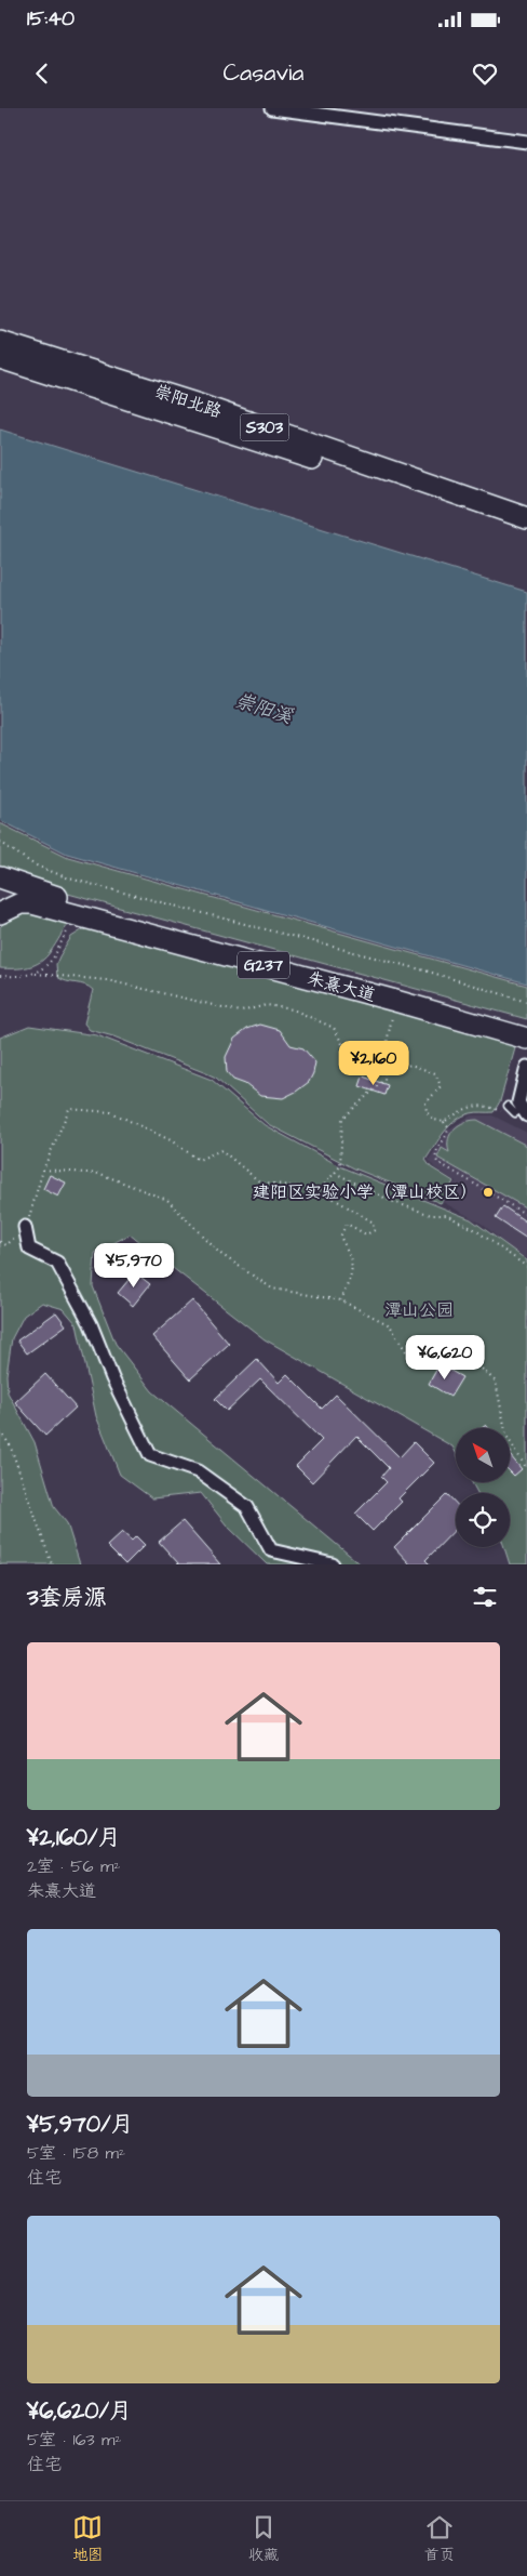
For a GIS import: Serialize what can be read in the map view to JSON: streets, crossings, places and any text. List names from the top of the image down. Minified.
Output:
{"streets":{"main road":["崇阳北路","S303","G237","朱熹大道"]},"water":["崇阳溪"],"parks":["潭山公园"],"places":["建阳区实验小学（潭山校区）"],"north":"top left","page":{"status":"15:40","header":"Casavia","price":["¥2,160","¥5,970","¥6,620"],"heading":"3套房源","list":[{"name":"¥2,160/月","note":"2室 · 56 m² · 朱熹大道"},{"name":"¥5,970/月","note":"5室 · 158 m² · 住宅"},{"name":"¥6,620/月","note":"5室 · 163 m² · 住宅"}],"tabs":["地图","收藏","首页"]}}
